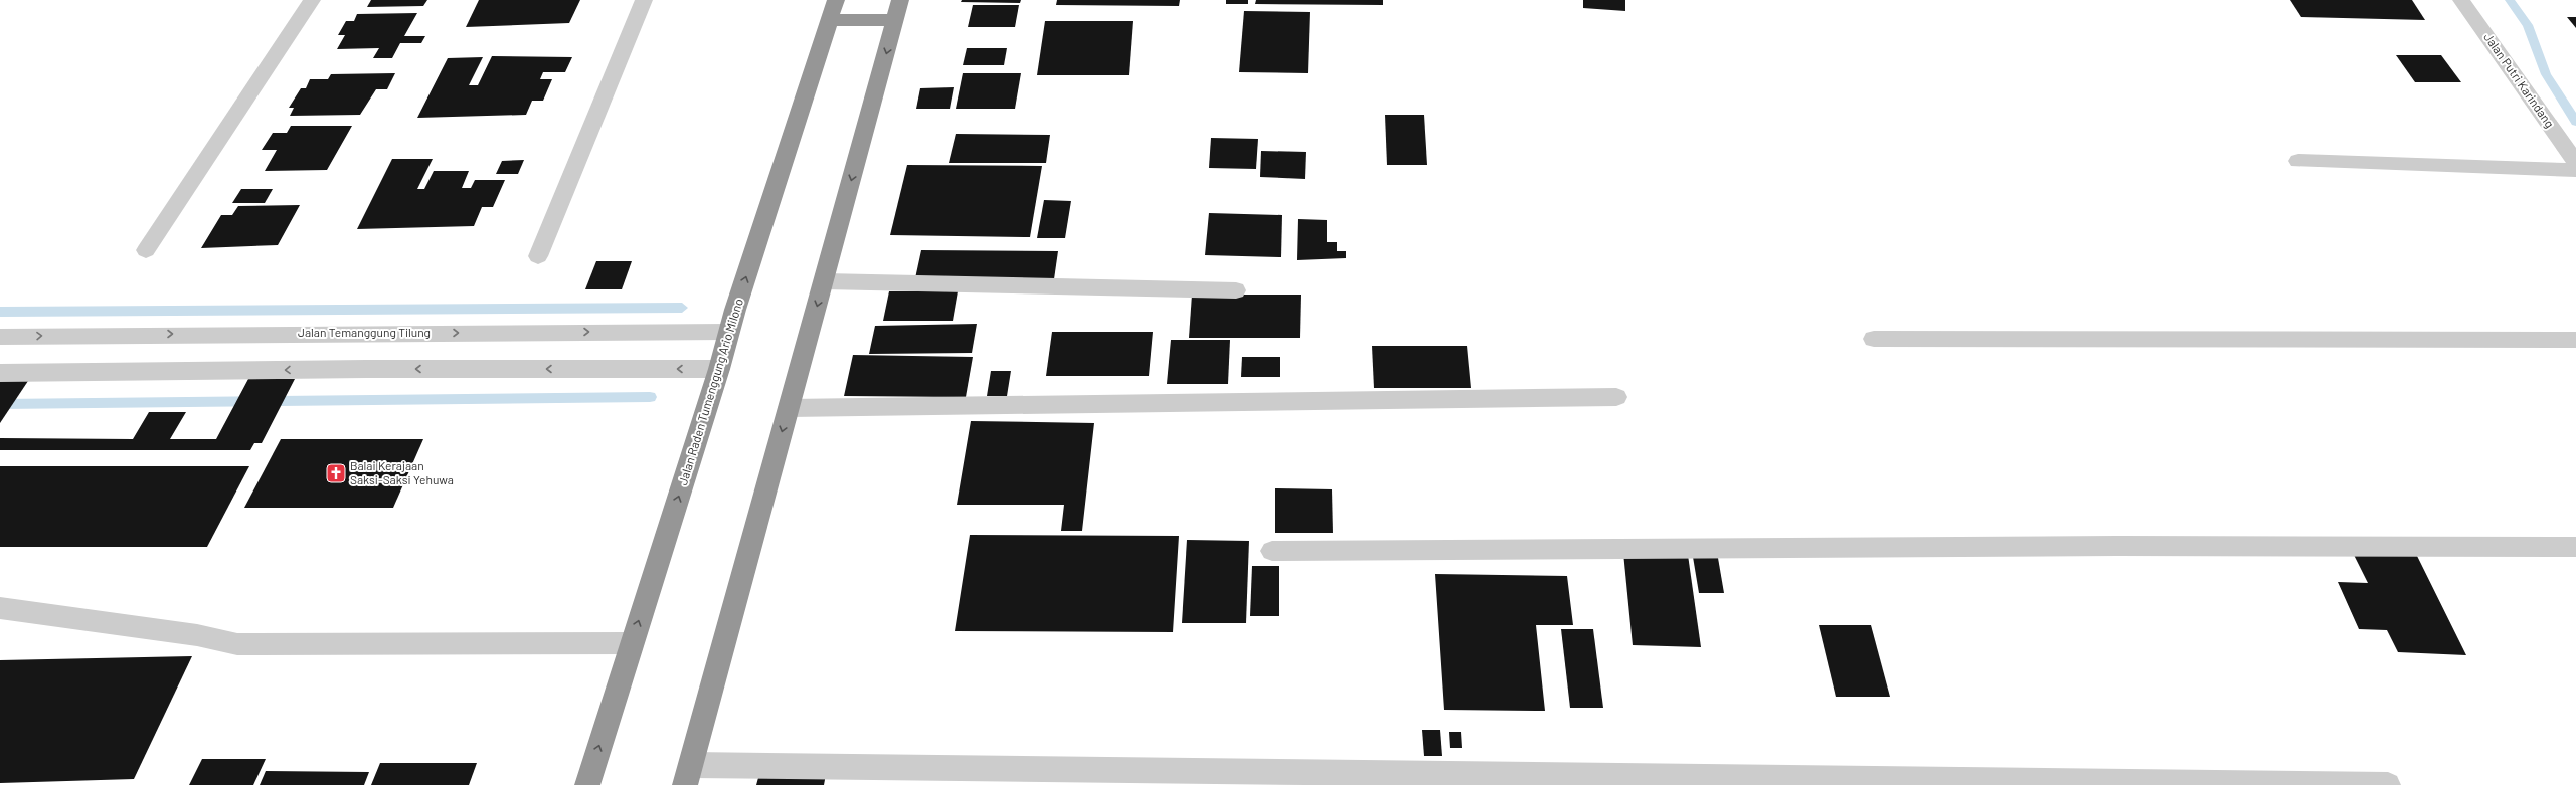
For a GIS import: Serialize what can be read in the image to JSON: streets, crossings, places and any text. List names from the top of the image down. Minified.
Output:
{"streets":{"highway":["Jalan Raden Tumenggung Ario Milono"],"street":["Jalan Putri Karindang","Jalan Temanggung Tilung"]},"crossings":[["Jalan Temanggung Tilung","Jalan Raden Tumenggung Ario Milono"]],"places":{"church":["Balai Kerajaan Saksi-Saksi Yehuwa"]}}
